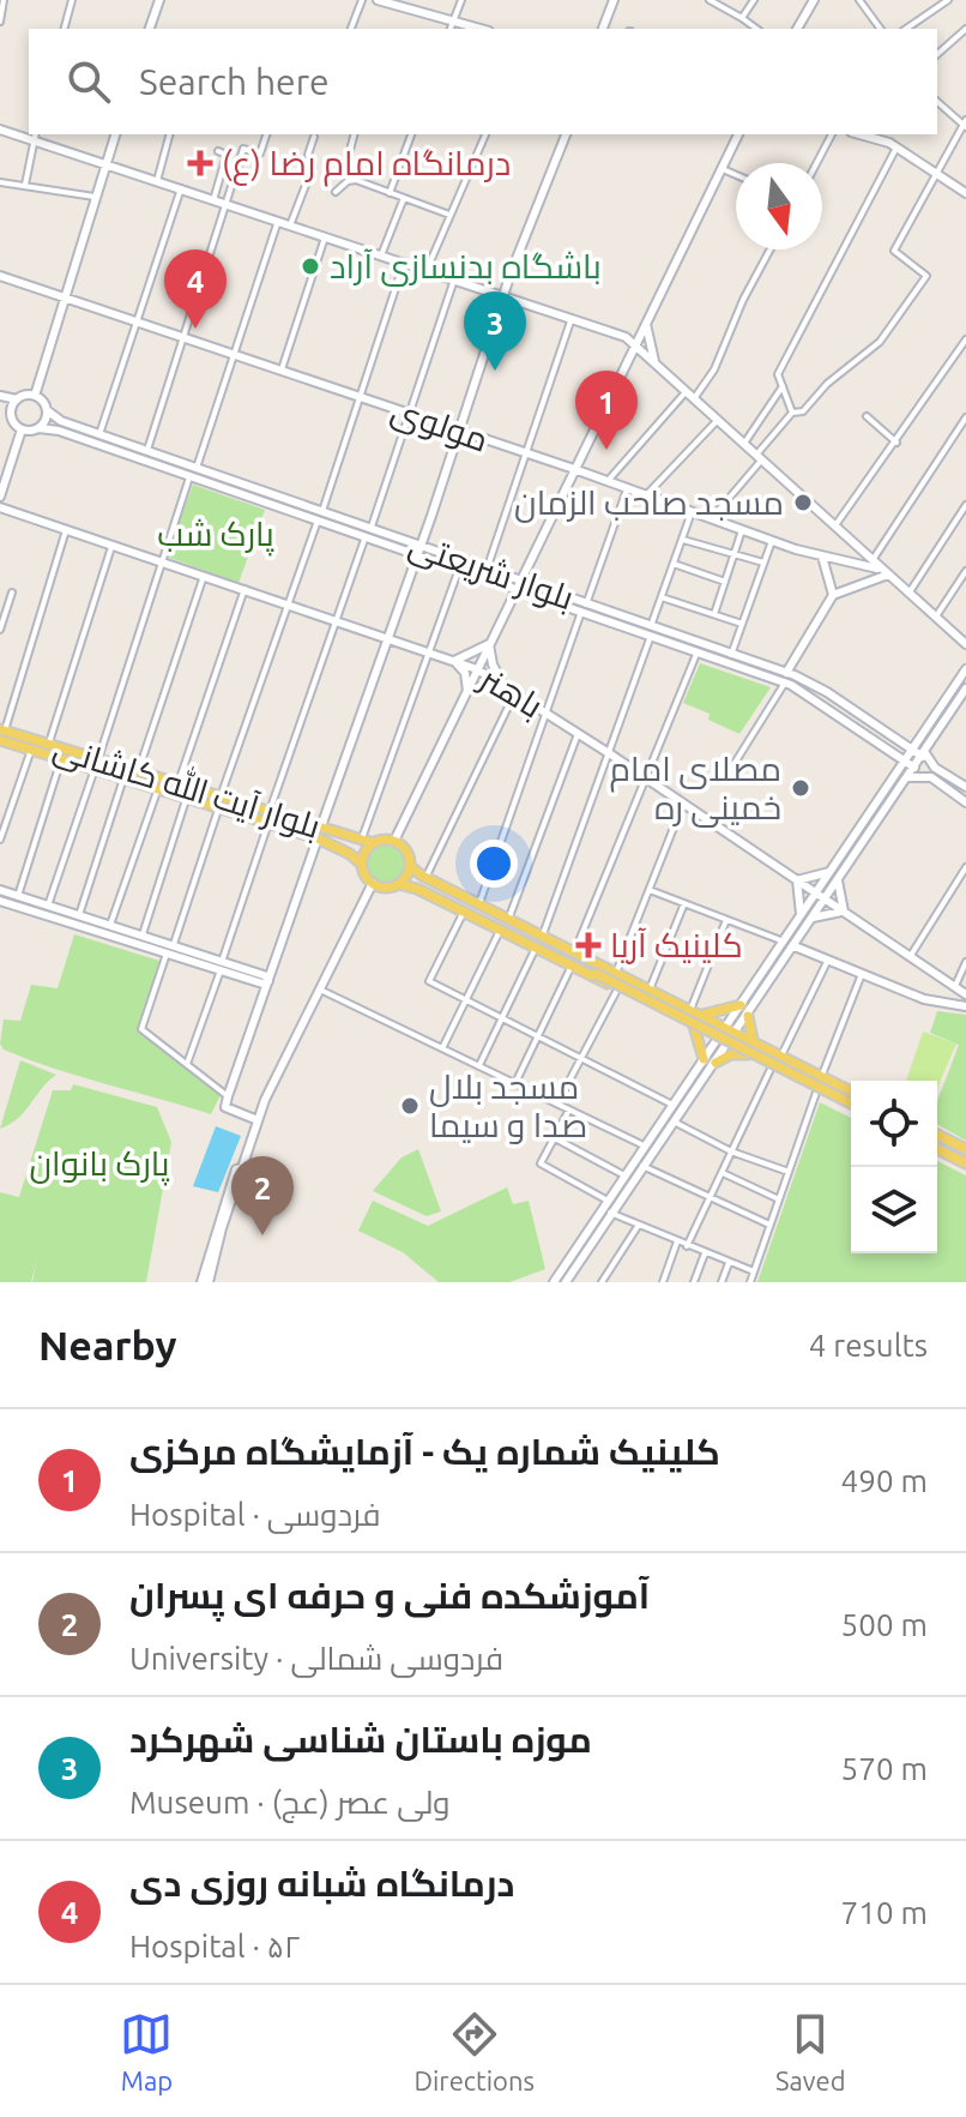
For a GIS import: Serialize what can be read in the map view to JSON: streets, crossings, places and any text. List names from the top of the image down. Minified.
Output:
{"streets":{"main road":["مولوی","بلوار شریعتی","باهنر","بلوار آیت الله کاشانی"]},"parks":["پارک شب","پارک بانوان"],"places":{"health":["درمانگاه امام رضا (ع)","کلینیک آریا"],"other":["باشگاه بدنسازى آراد","مسجد صاحب الزمان","مصلای امام خمینی ره","مسجد بلال صدا و سیما"]},"north":"bottom","page":{"search":"Search here","pins":["4","3","1","2"],"heading":["Nearby","4 results"],"list":[{"mark":"1","name":"کلینیک شماره یک - آزمایشگاه مرکزی","note":"Hospital · فردوسی","value":"490 m"},{"mark":"2","name":"آموزشکده فنی و حرفه ای پسران","note":"University · فردوسی شمالی","value":"500 m"},{"mark":"3","name":"موزه باستان شناسی شهرکرد","note":"Museum · ولی عصر (عج)","value":"570 m"},{"mark":"4","name":"درمانگاه شبانه روزی دی","note":"Hospital · ۵۲","value":"710 m"}],"nav":["Map","Directions","Saved"]}}
